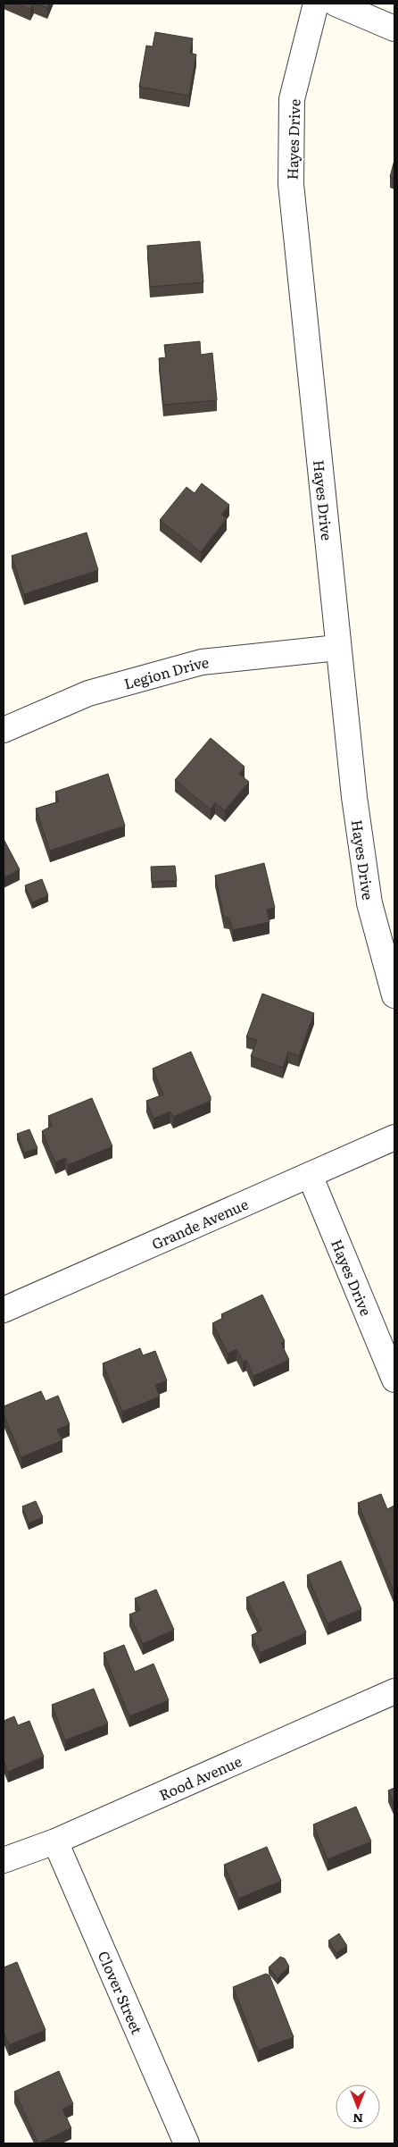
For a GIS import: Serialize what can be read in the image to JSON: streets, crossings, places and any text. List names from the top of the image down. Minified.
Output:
{"streets":{"street":["Hayes Drive","Legion Drive","Grande Avenue","Rood Avenue","Clover Street"]},"crossings":[["Hayes Drive","Legion Drive"],["Hayes Drive","Grande Avenue"],["Rood Avenue","Clover Street"]],"north":"bottom"}
